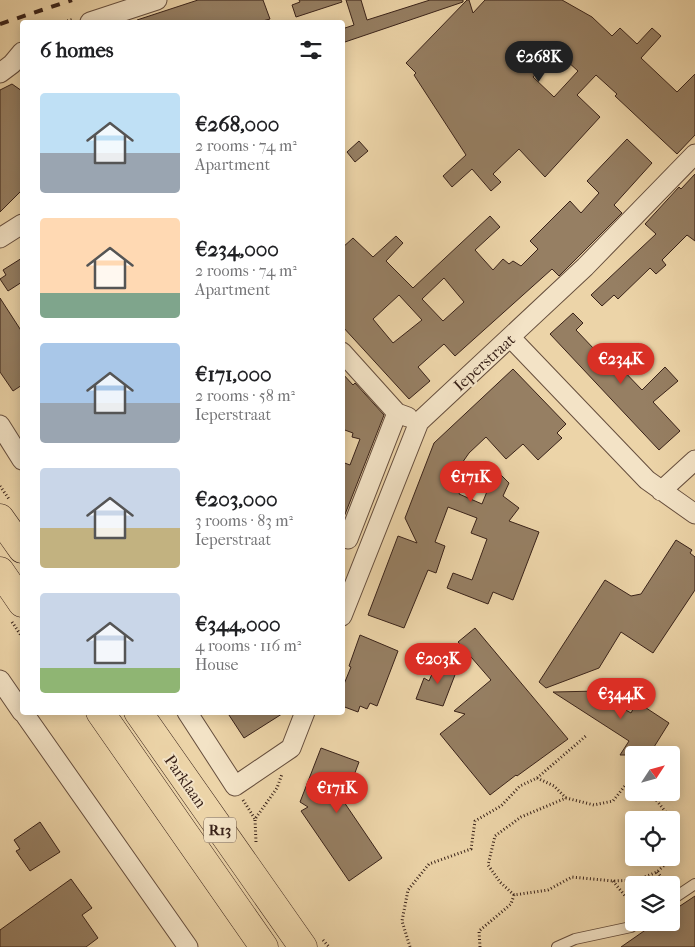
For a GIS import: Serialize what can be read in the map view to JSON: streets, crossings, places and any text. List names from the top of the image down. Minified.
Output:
{"streets":{"main road":["Parklaan","R13"],"street":["Ieperstraat"]},"north":"top right","page":{"heading":"6 homes","price":["€268K","€234K","€171K","€203K","€344K","€171K"],"list":[{"name":"€268,000","note":"2 rooms · 74 m² · Apartment"},{"name":"€234,000","note":"2 rooms · 74 m² · Apartment"},{"name":"€171,000","note":"2 rooms · 58 m² · Ieperstraat"},{"name":"€203,000","note":"3 rooms · 83 m² · Ieperstraat"},{"name":"€344,000","note":"4 rooms · 116 m² · House"}]}}
